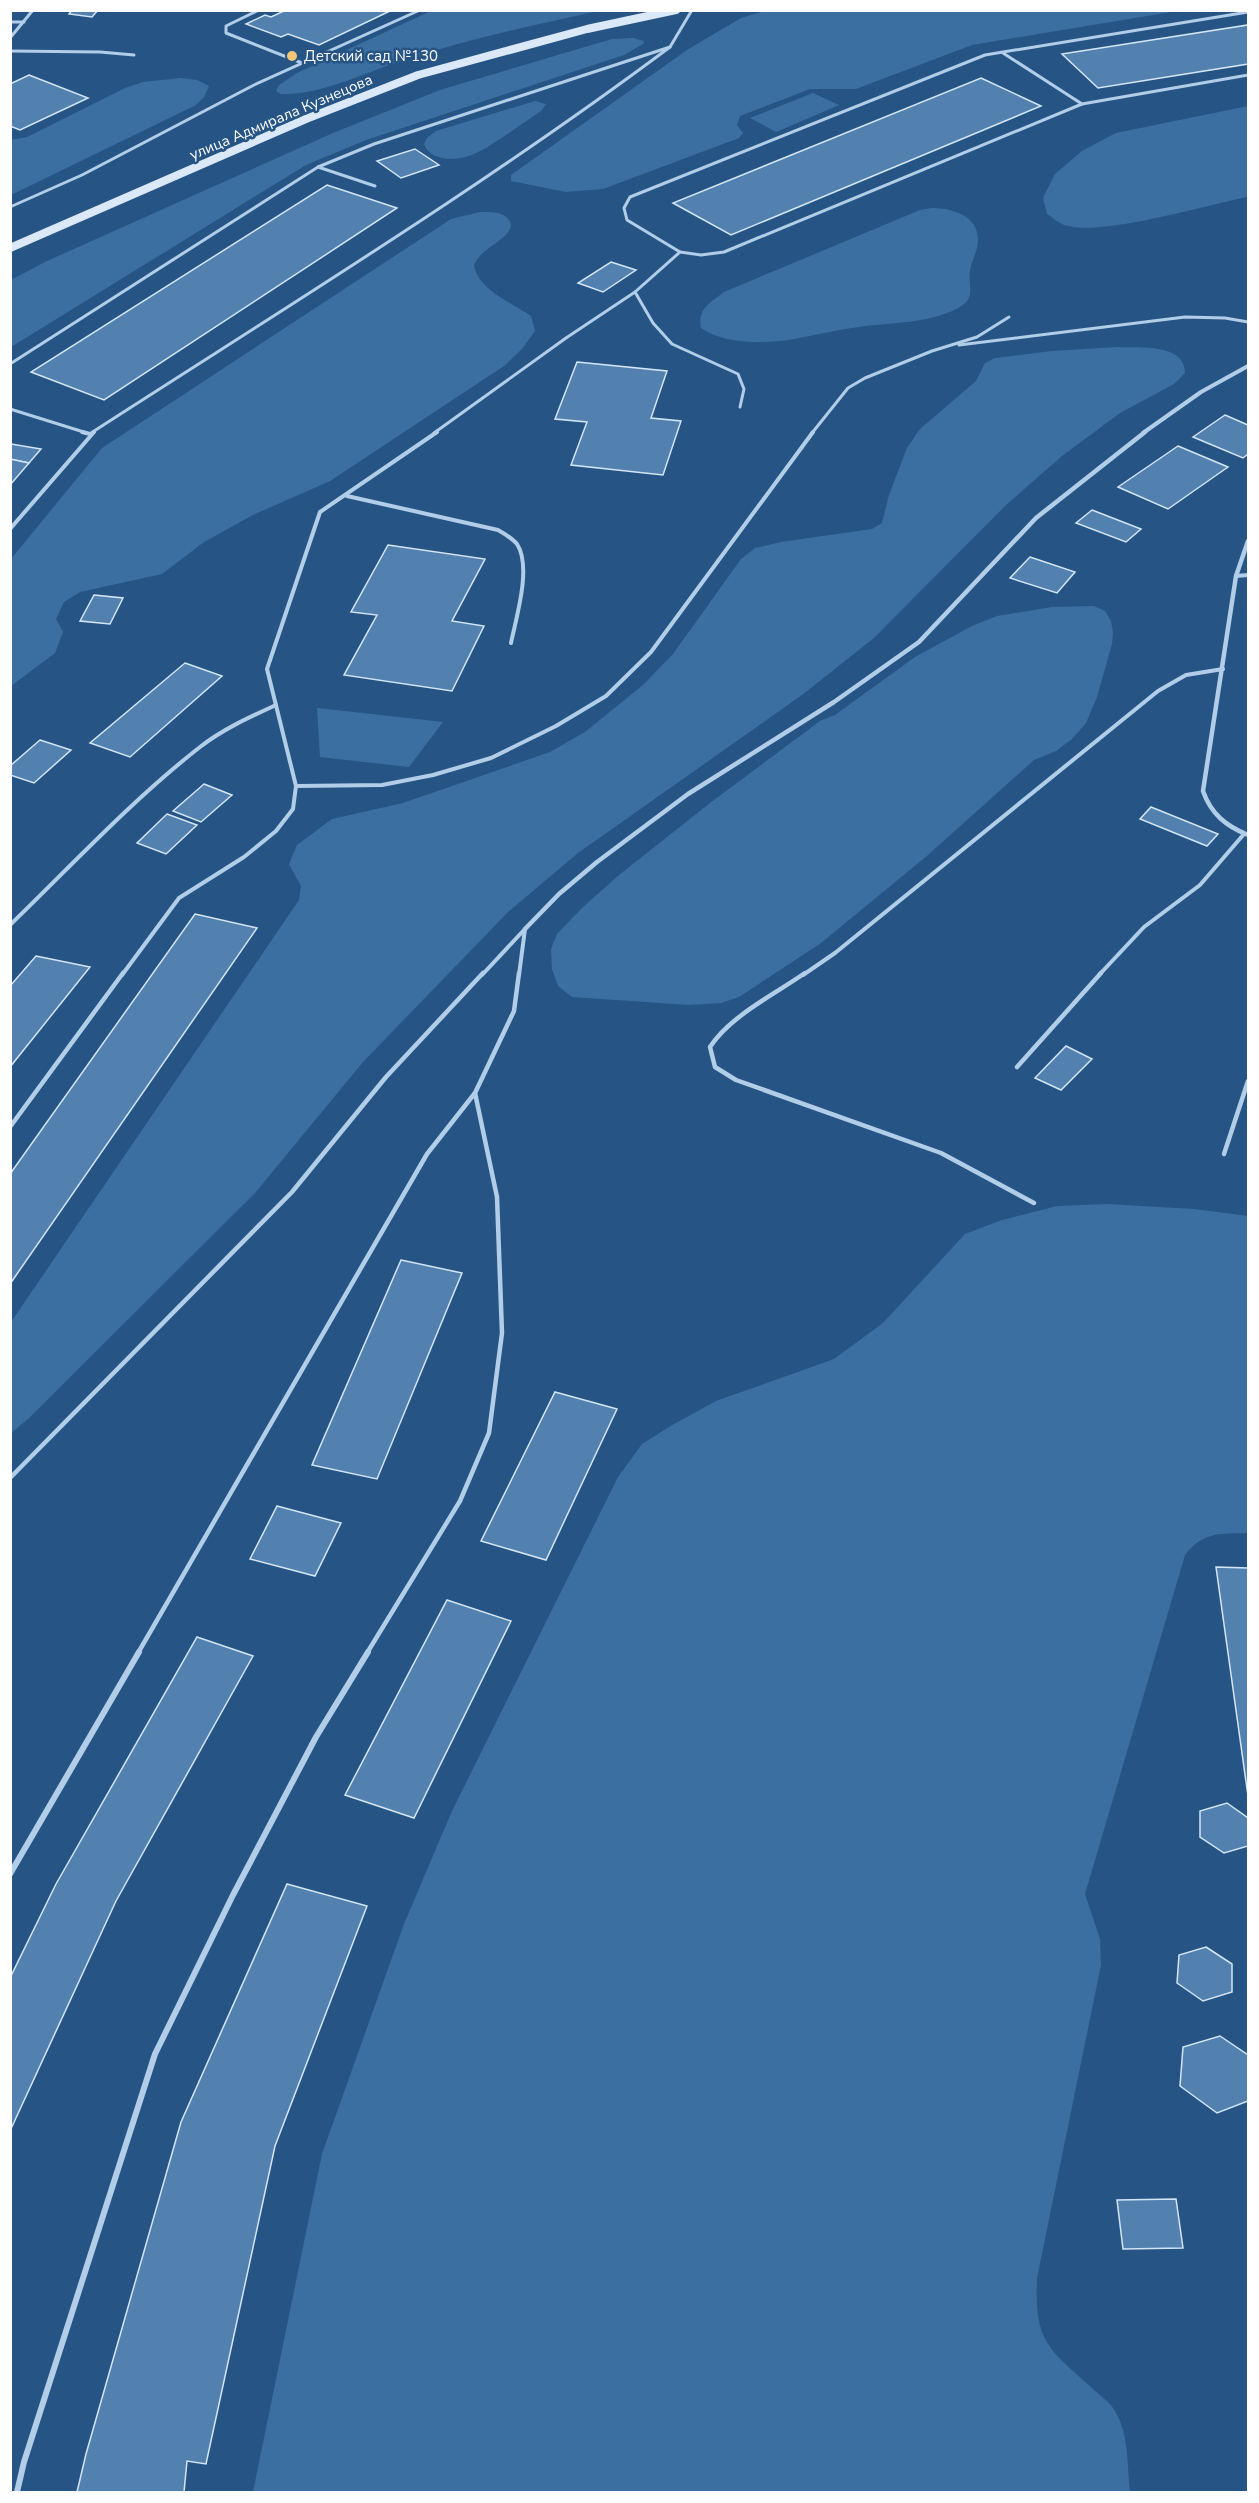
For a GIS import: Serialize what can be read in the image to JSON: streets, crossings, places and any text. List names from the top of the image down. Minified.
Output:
{"streets":{"main road":["улица Адмирала Кузнецова"]},"places":["Детский сад №130"]}
